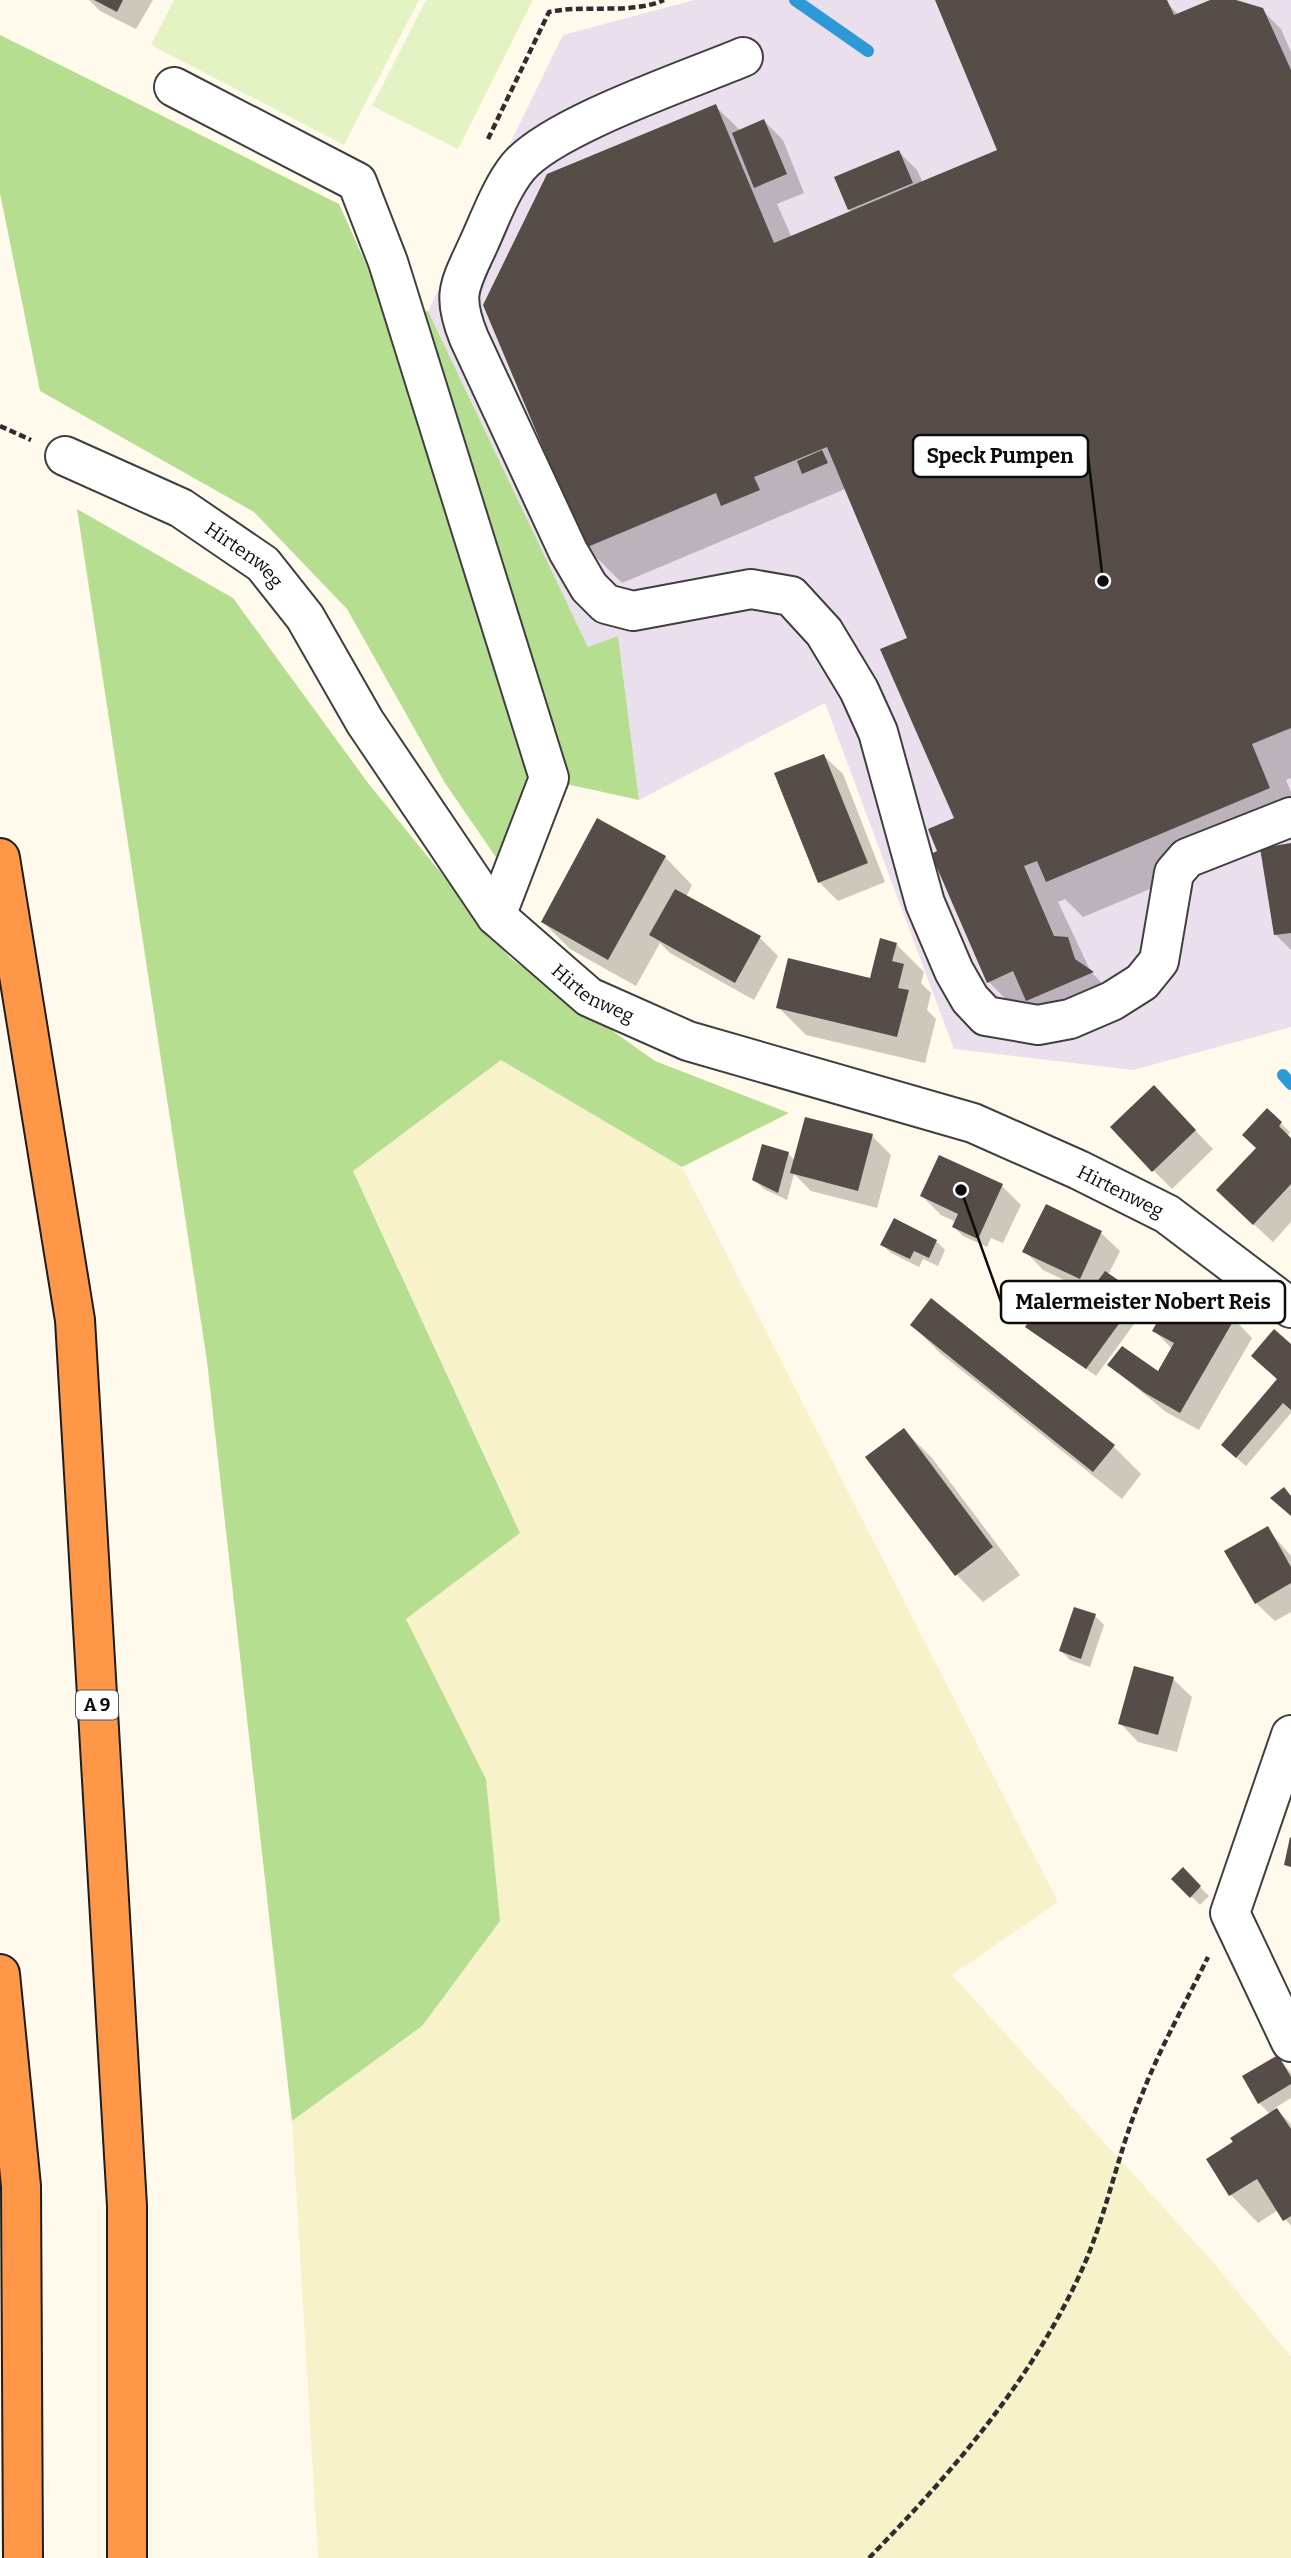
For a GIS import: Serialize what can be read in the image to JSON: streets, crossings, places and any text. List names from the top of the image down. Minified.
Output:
{"streets":{"highway":["A 9"],"street":["Hirtenweg"]},"places":["Speck Pumpen","Malermeister Nobert Reis"]}
